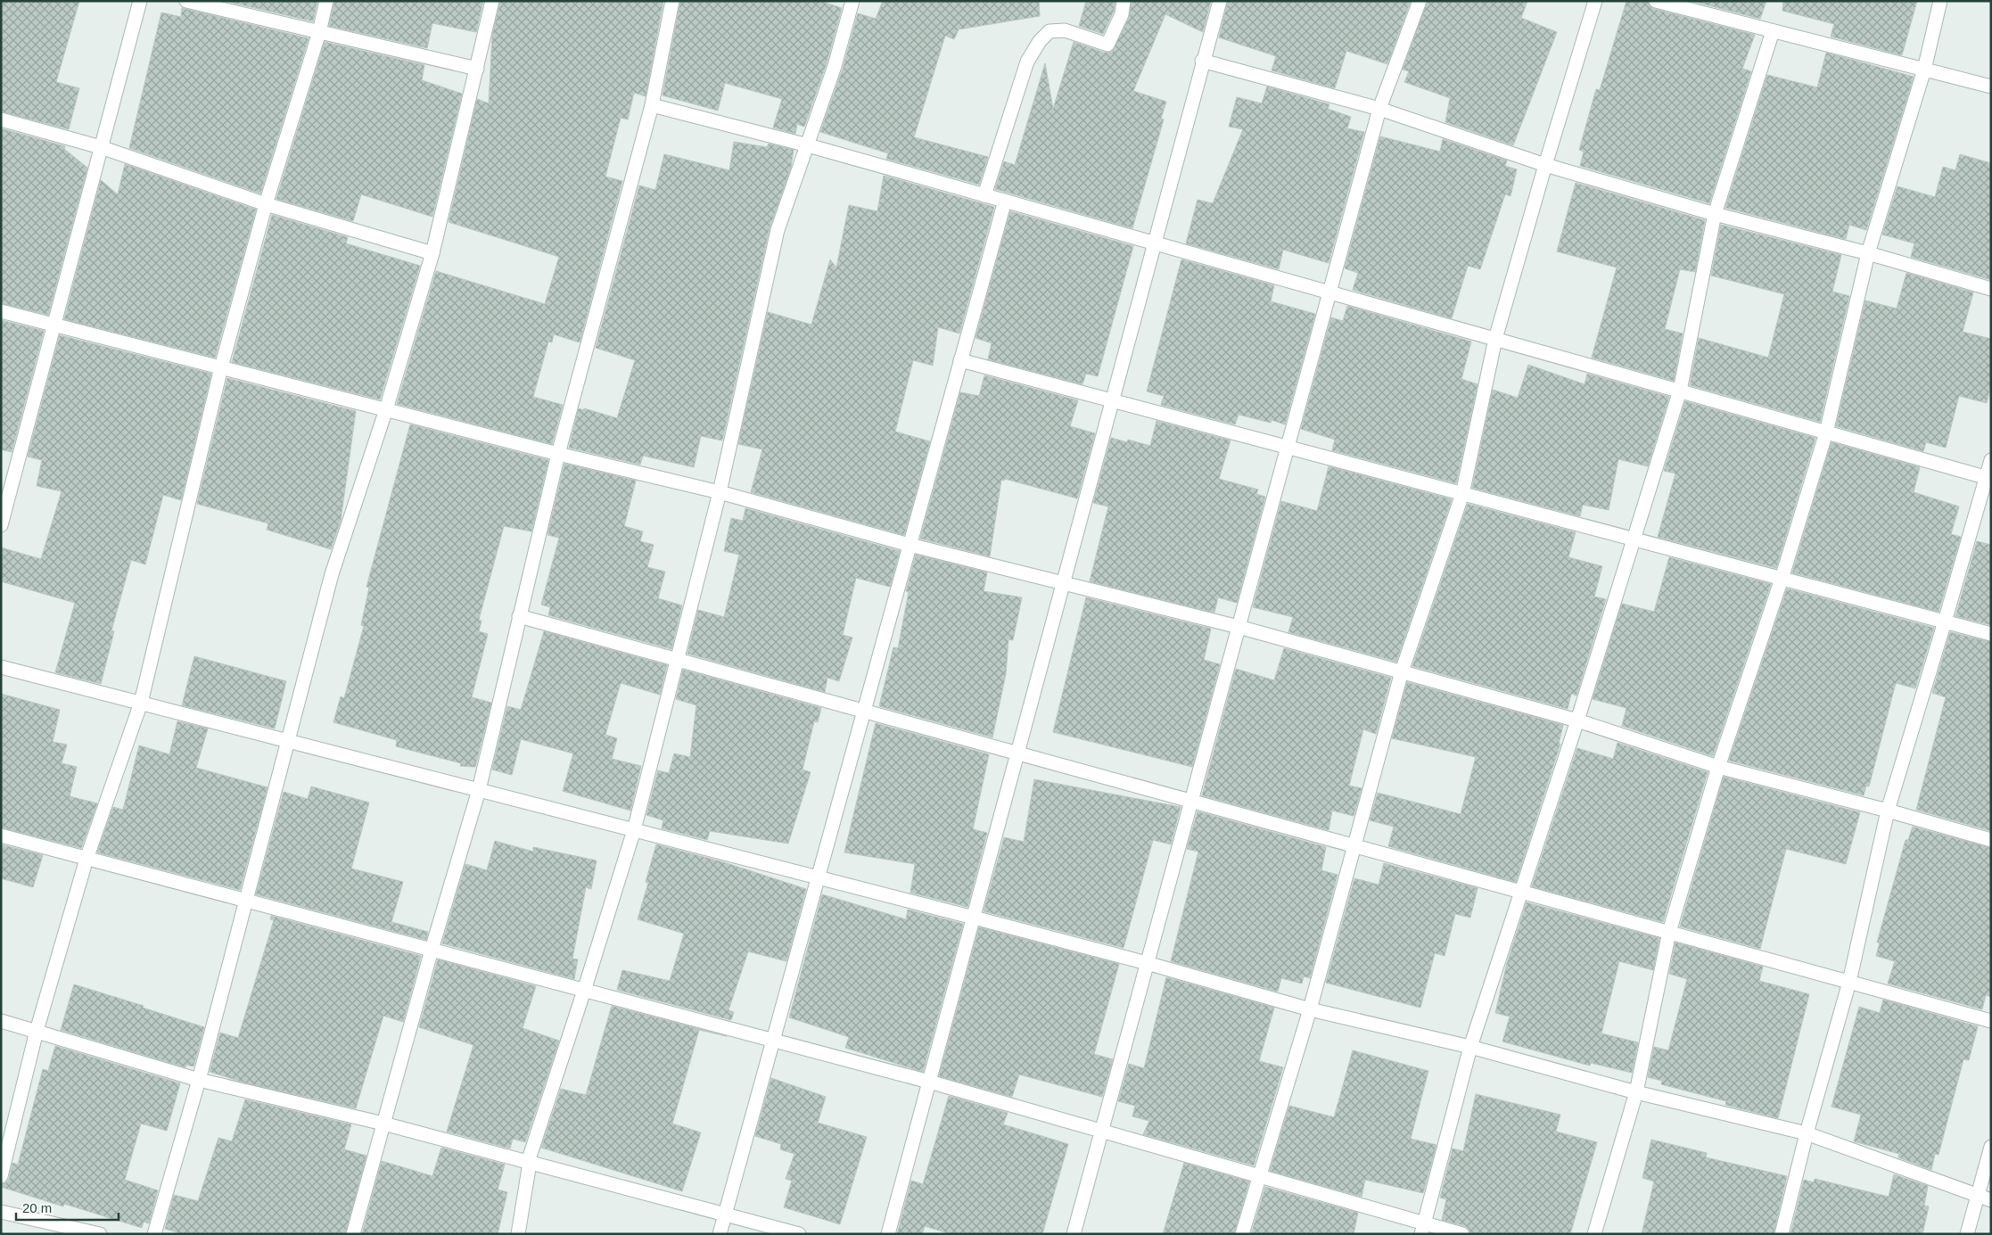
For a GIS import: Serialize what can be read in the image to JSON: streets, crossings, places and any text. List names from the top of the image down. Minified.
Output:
{"scale_bar":"20 m"}
